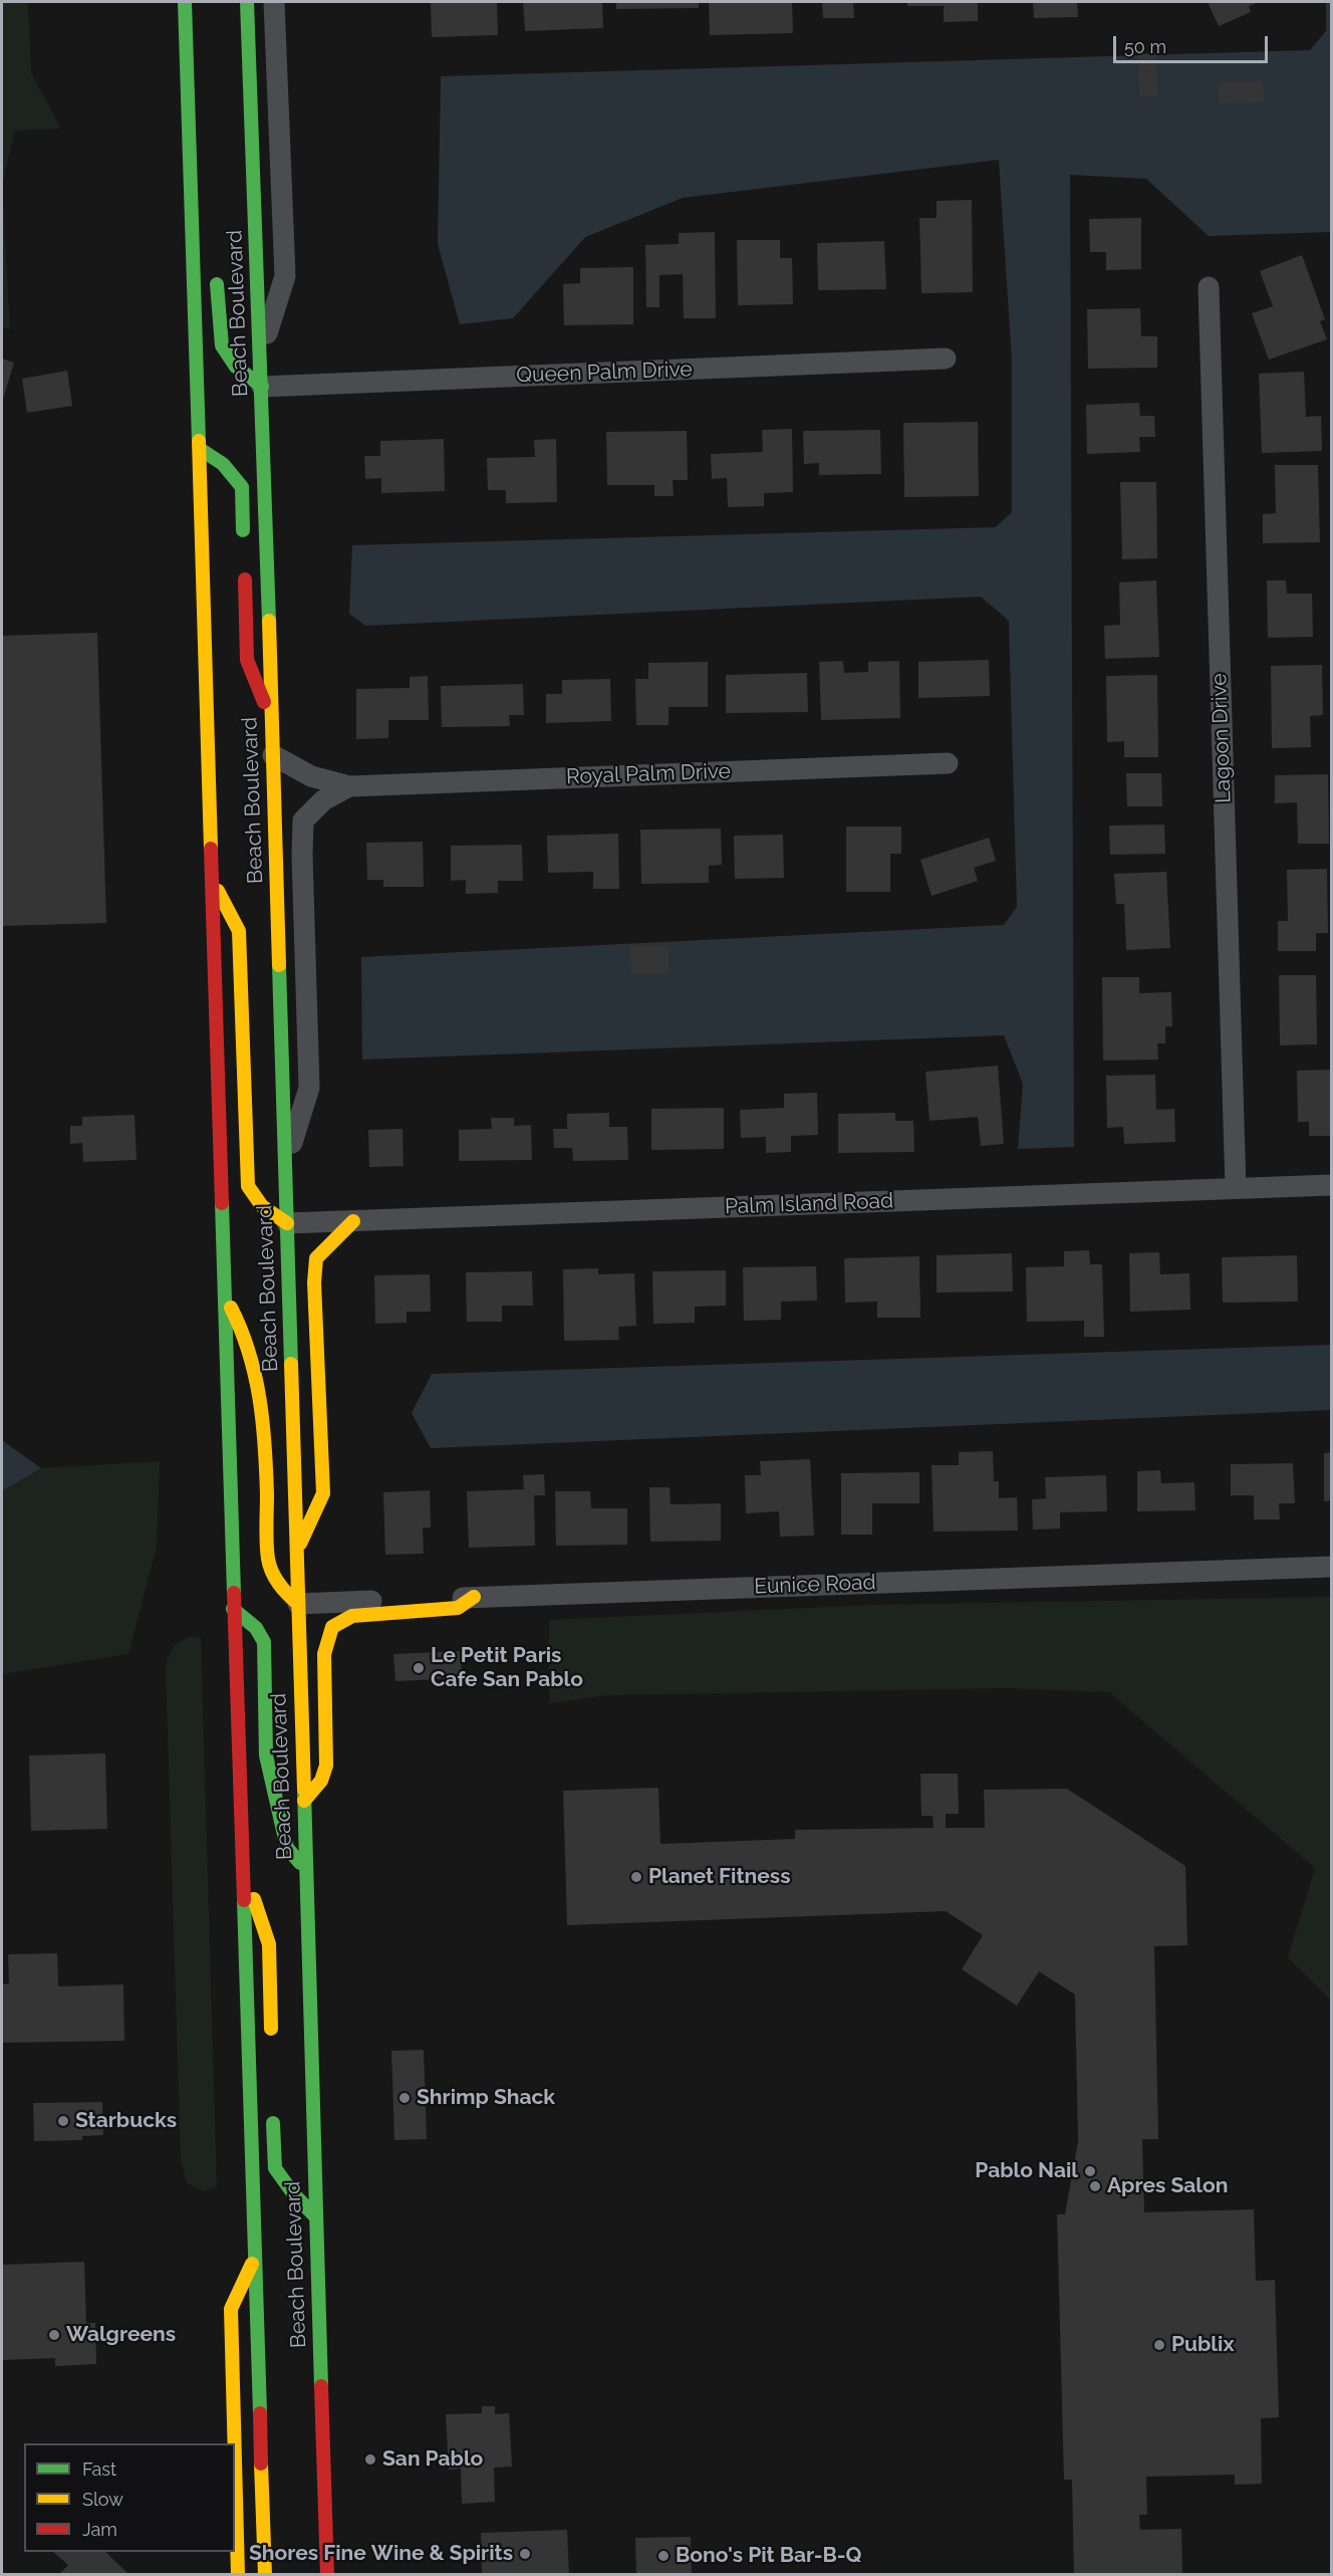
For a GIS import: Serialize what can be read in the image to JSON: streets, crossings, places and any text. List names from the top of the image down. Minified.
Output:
{"streets":{"main road":["Beach Boulevard"],"street":["Queen Palm Drive","Lagoon Drive","Royal Palm Drive","Palm Island Road","Eunice Road"]},"crossings":[["Beach Boulevard","Queen Palm Drive"],["Beach Boulevard","Royal Palm Drive"],["Beach Boulevard","Palm Island Road"],["Beach Boulevard","Eunice Road"],["Lagoon Drive","Palm Island Road"]],"places":["Le Petit Paris Cafe San Pablo","Planet Fitness","Shrimp Shack","Starbucks","Pablo Nail","Apres Salon","Walgreens","Publix","San Pablo","Shores Fine Wine & Spirits","Bono's Pit Bar-B-Q"],"legend":["Fast","Slow","Jam"],"scale_bar":"50 m"}
